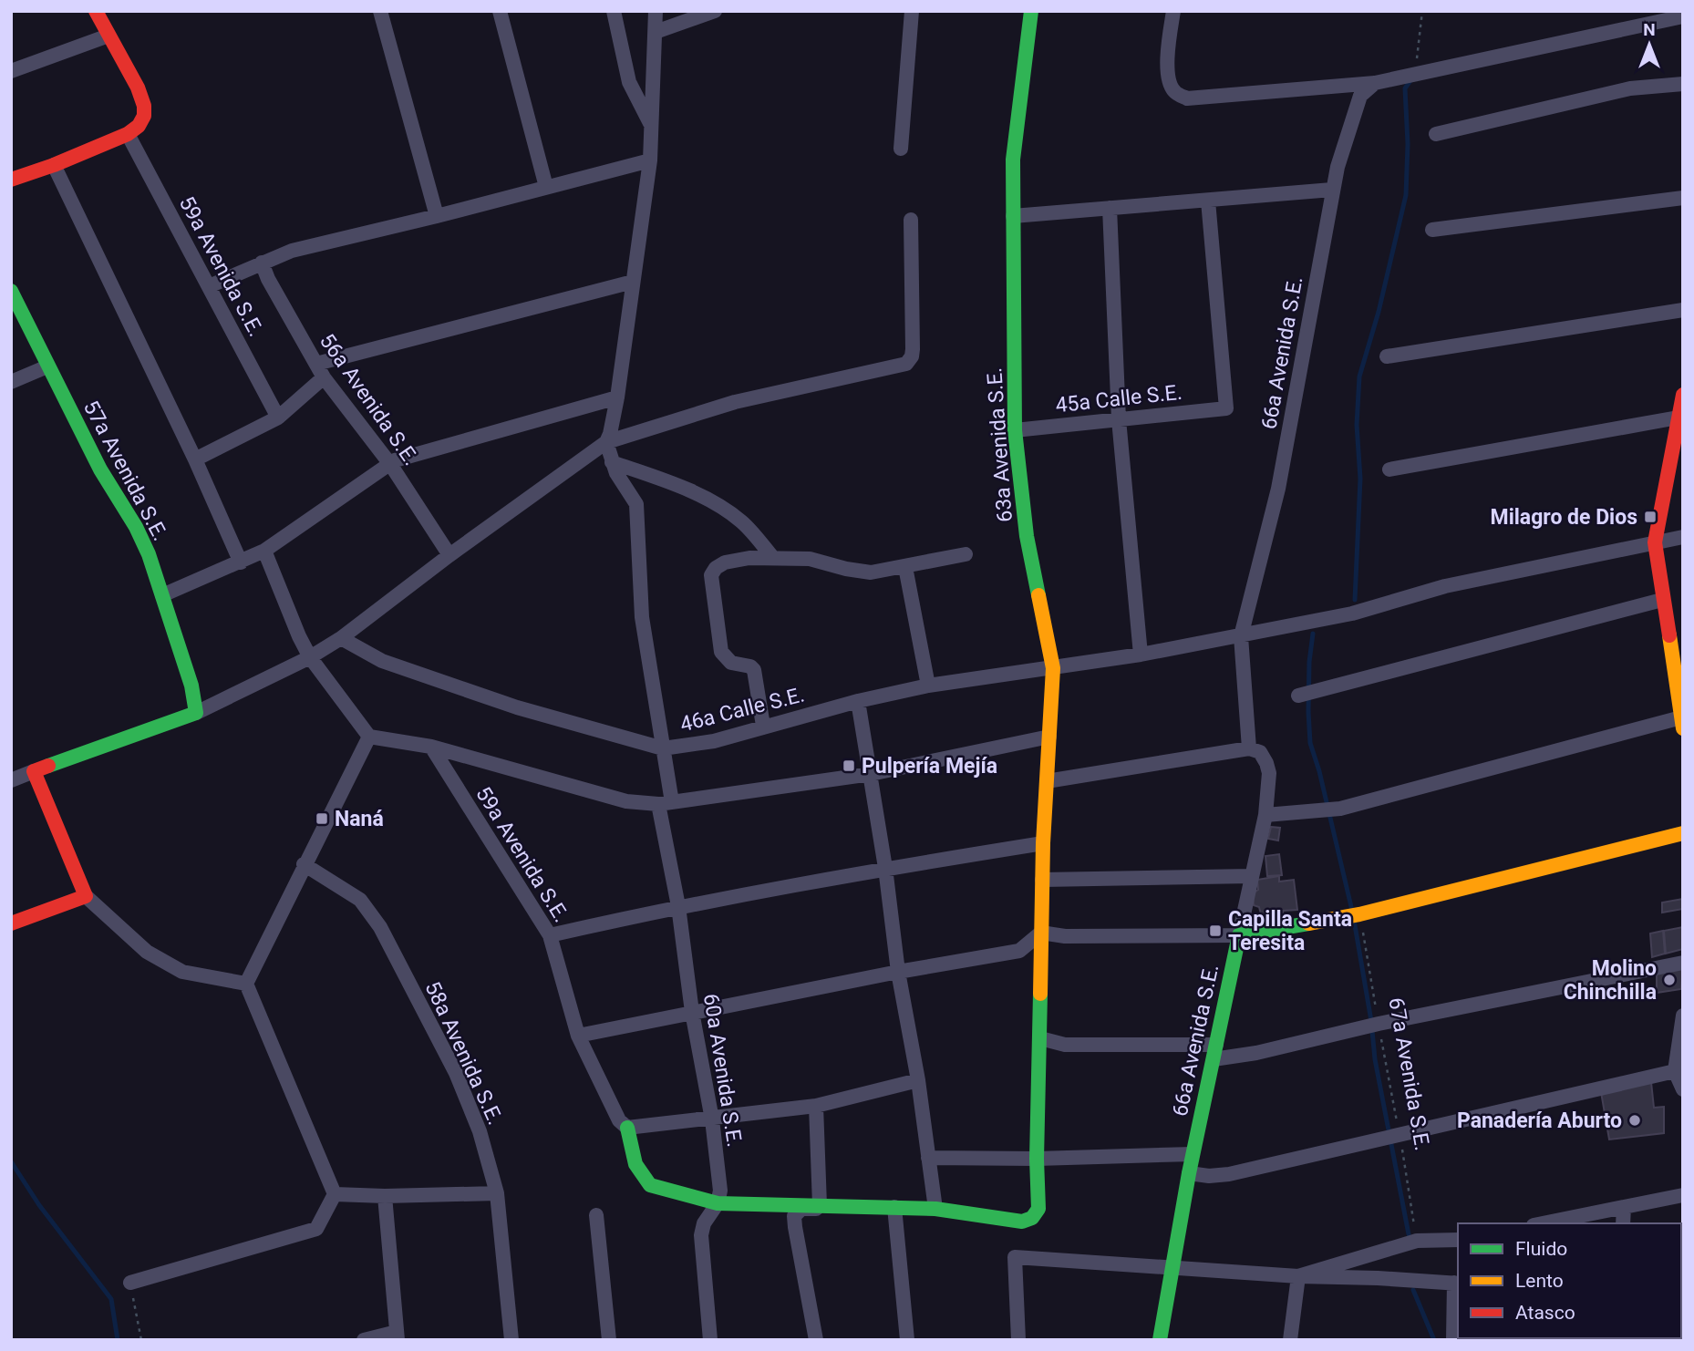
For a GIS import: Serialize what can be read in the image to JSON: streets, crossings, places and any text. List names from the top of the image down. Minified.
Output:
{"streets":{"street":["59a Avenida S.E.","66a Avenida S.E.","45a Calle S.E.","56a Avenida S.E.","63a Avenida S.E.","57a Avenida S.E.","46a Calle S.E.","58a Avenida S.E.","60a Avenida S.E."],"path":["67a Avenida S.E."]},"crossings":[["66a Avenida S.E.","46a Calle S.E."],["45a Calle S.E.","63a Avenida S.E."],["63a Avenida S.E.","46a Calle S.E."],["46a Calle S.E.","60a Avenida S.E."]],"places":{"transit":["Milagro de Dios","Pulpería Mejía","Naná","Capilla Santa Teresita"],"other":["Molino Chinchilla","Panadería Aburto"]},"legend":["Fluido","Lento","Atasco"],"north":"top"}
